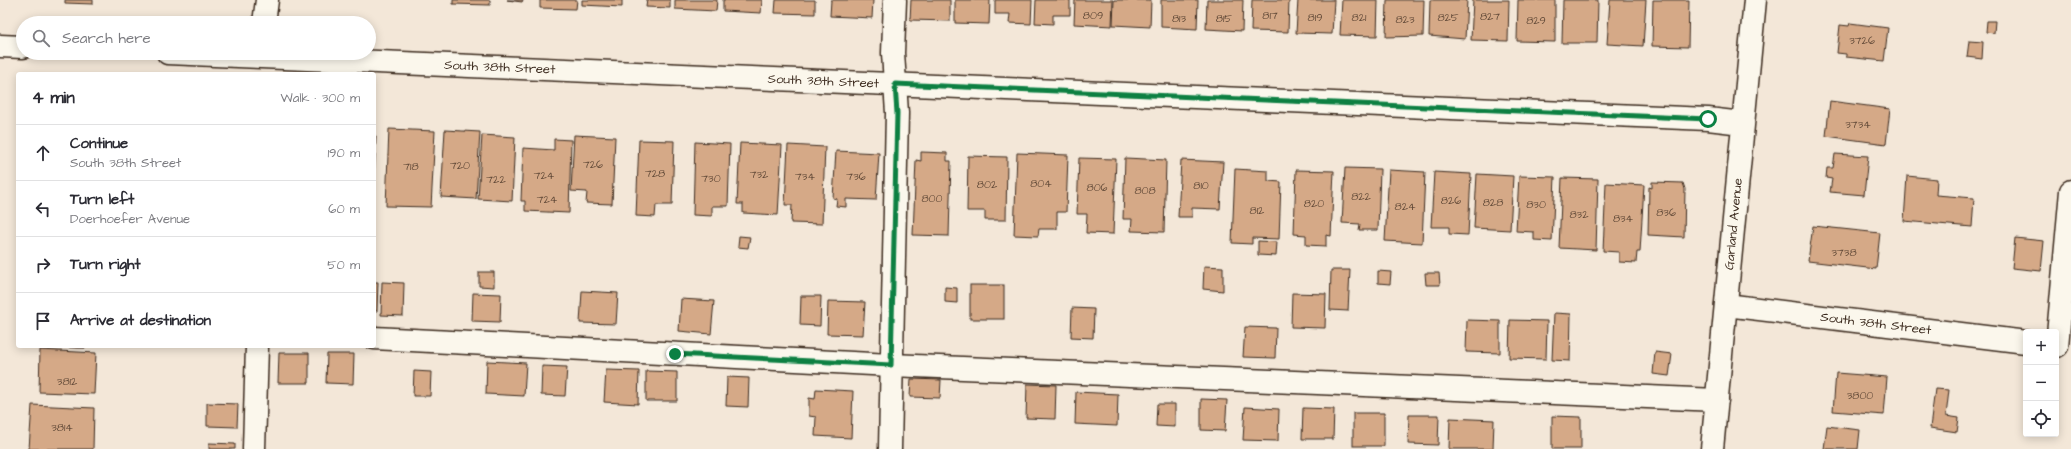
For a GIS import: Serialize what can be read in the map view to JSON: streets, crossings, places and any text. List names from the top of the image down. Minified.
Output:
{"streets":{"street":["South 38th Street","Garland Avenue"]},"crossings":[["South 38th Street","Garland Avenue"]],"house_numbers":["809","817","827","819","821","825","813","815","823","829","3726","3734","726","720","718","728","732","724","734","736","730","722","804","802","810","806","808","822","800","724","826","828","820","830","824","812","836","832","834","3738","3812","3800","3814"],"page":{"search":"Search here","heading":["4 min","Walk · 300 m"],"list":[["Continue","South 38th Street","190 m"],["Turn left","Doerhoefer Avenue","60 m"],["Turn right","50 m"],"Arrive at destination"],"map_buttons":["+","−"]}}
